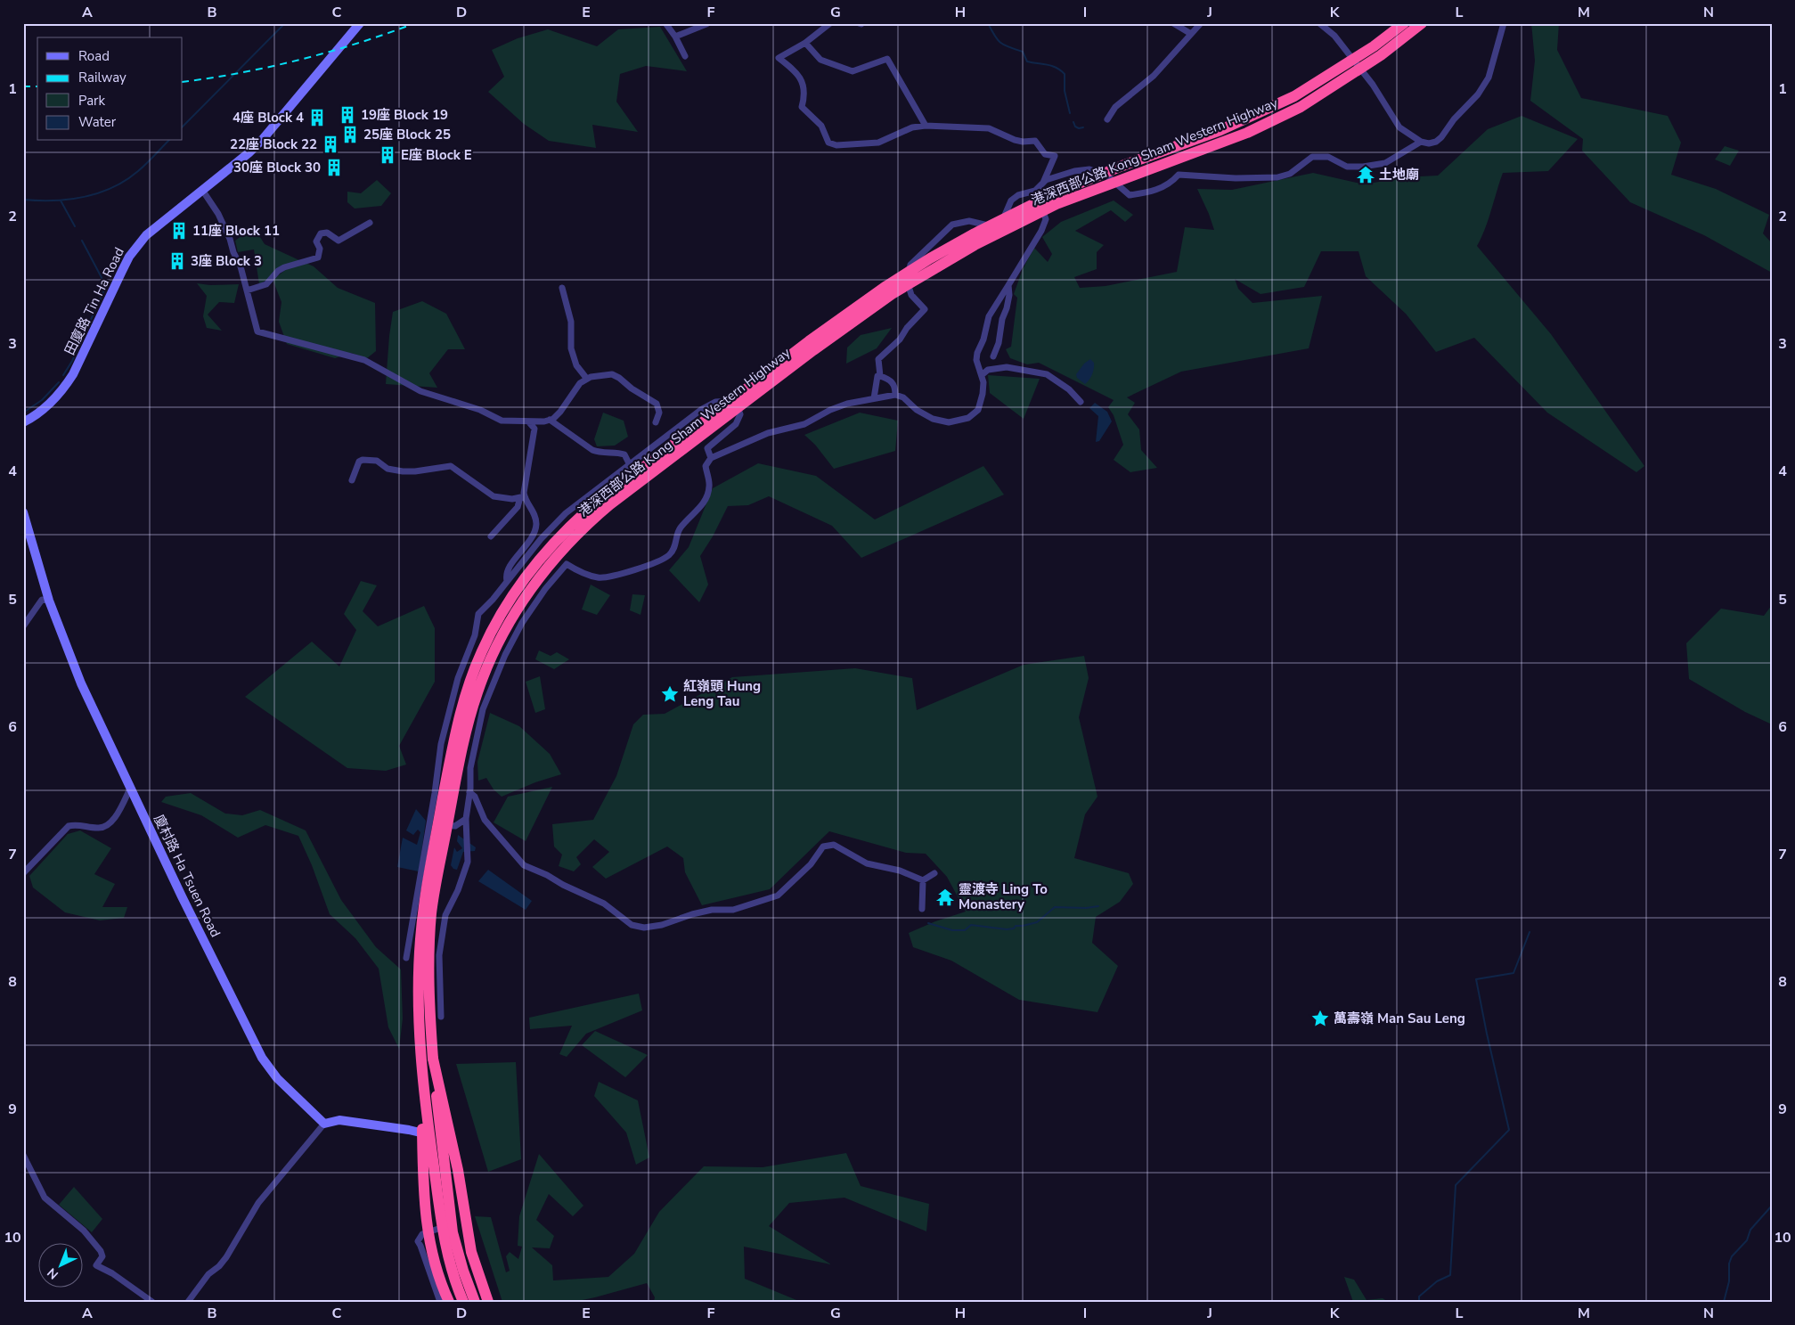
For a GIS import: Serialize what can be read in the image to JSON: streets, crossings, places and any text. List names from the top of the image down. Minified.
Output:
{"streets":{"highway":["港深西部公路 Kong Sham Western Highway"],"street":["田廈路 Tin Ha Road","廈村路 Ha Tsuen Road"]},"places":{"building":["19座 Block 19","4座 Block 4","25座 Block 25","22座 Block 22","E座 Block E","30座 Block 30","11座 Block 11","3座 Block 3"],"temple":["土地廟","靈渡寺 Ling To Monastery"],"place":["紅嶺頭 Hung Leng Tau","萬壽嶺 Man Sau Leng"]},"legend":["Road","Railway","Park","Water"],"north":"bottom left","grid":{"columns":["A","B","C","D","E","F","G","H","I","J","K","L","M","N"],"rows":["1","2","3","4","5","6","7","8","9","10"]}}
